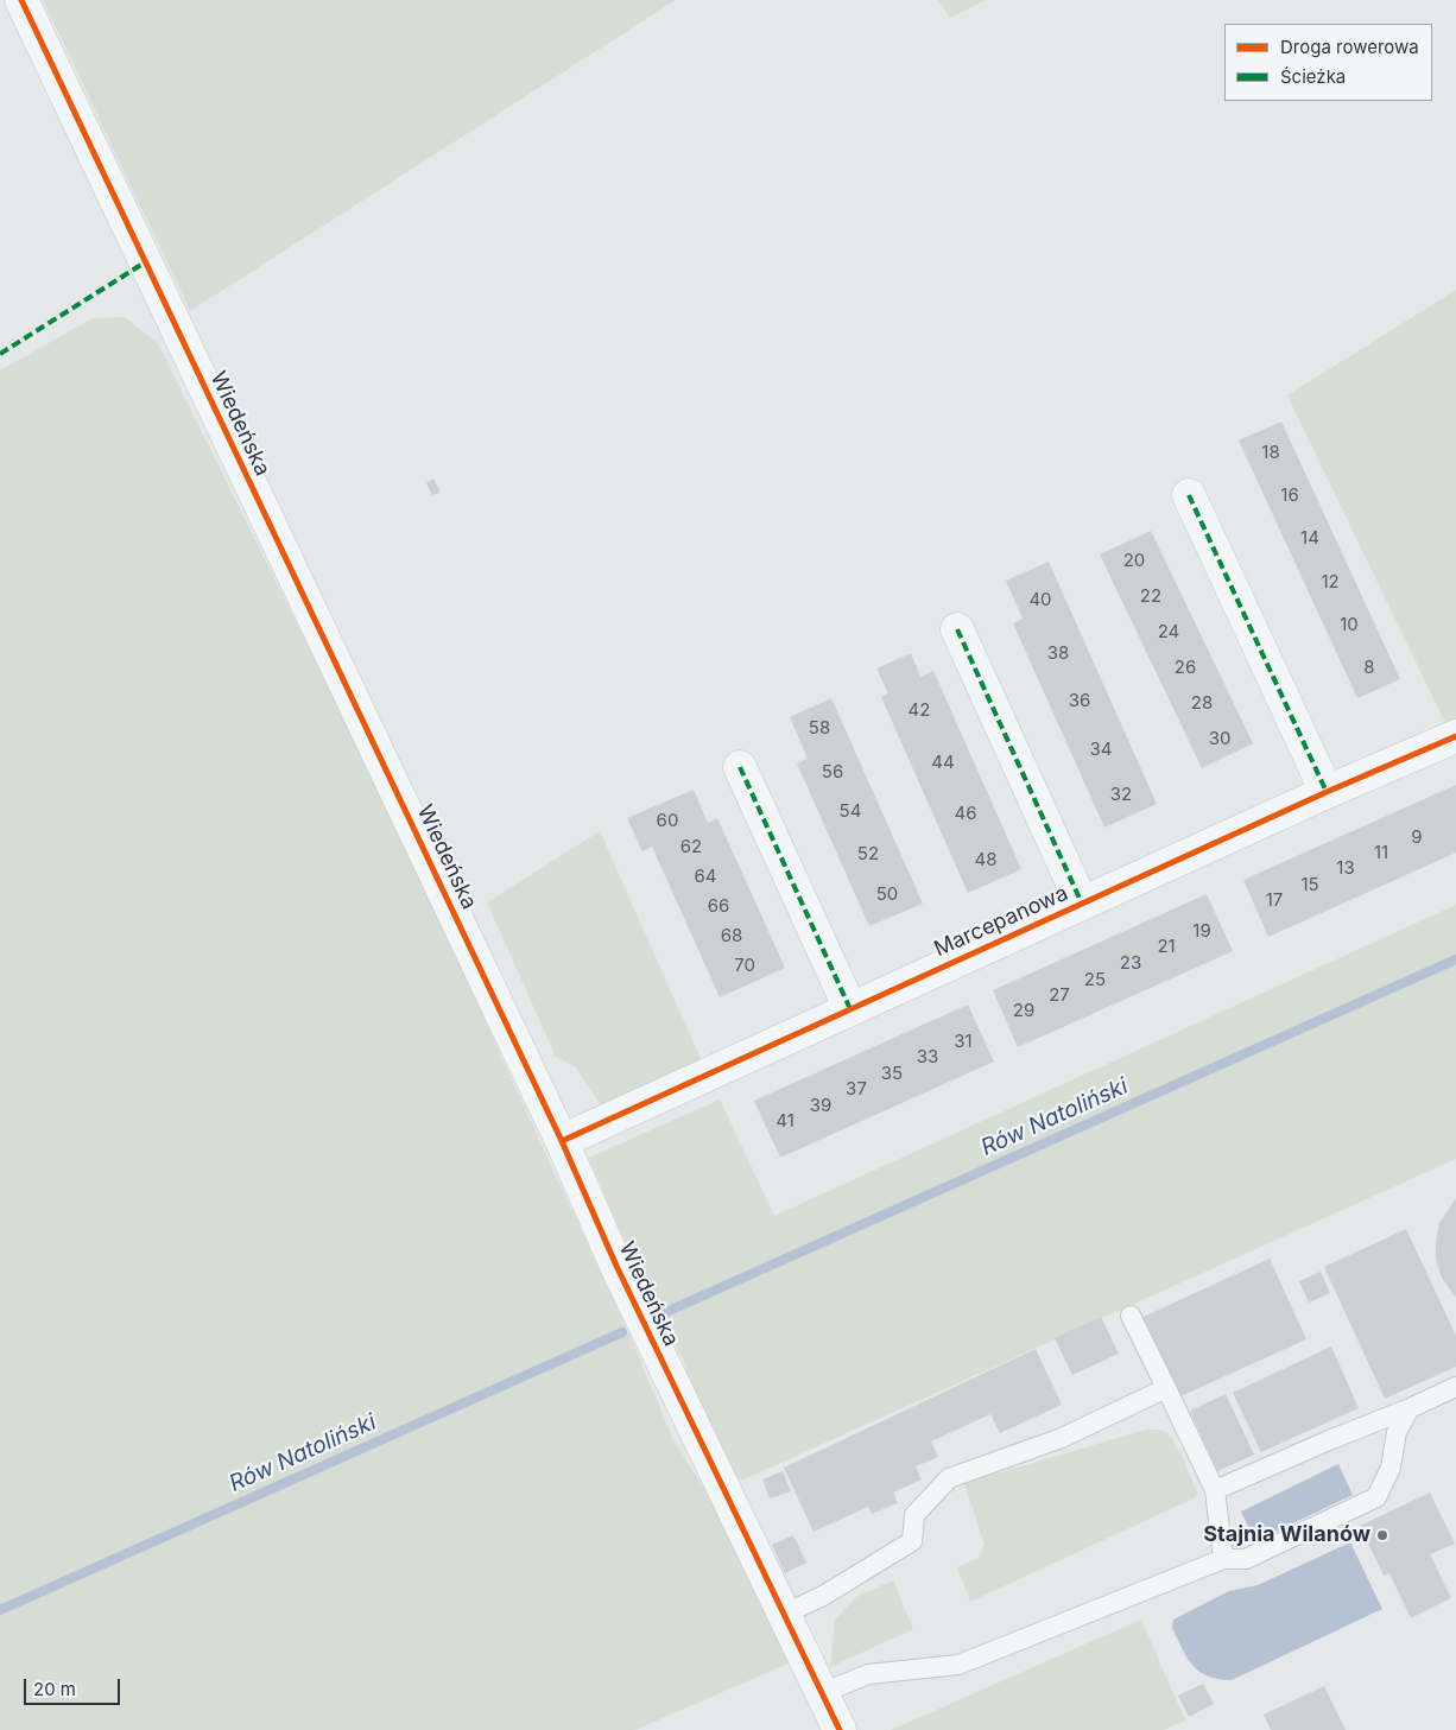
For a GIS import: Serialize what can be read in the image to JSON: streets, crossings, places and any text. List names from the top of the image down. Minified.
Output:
{"streets":{"street":["Wiedeńska","Marcepanowa"]},"crossings":[["Wiedeńska","Marcepanowa"]],"water":["Rów Natoliński"],"places":["Stajnia Wilanów"],"house_numbers":["18","16","14","20","12","22","40","10","24","38","26","8","36","28","42","58","30","34","44","56","32","54","46","60","9","62","11","52","48","13","64","15","50","17","66","19","68","21","23","70","25","27","29","31","33","35","37","39","41"],"legend":["Droga rowerowa","Ścieżka"],"scale_bar":"20 m"}
